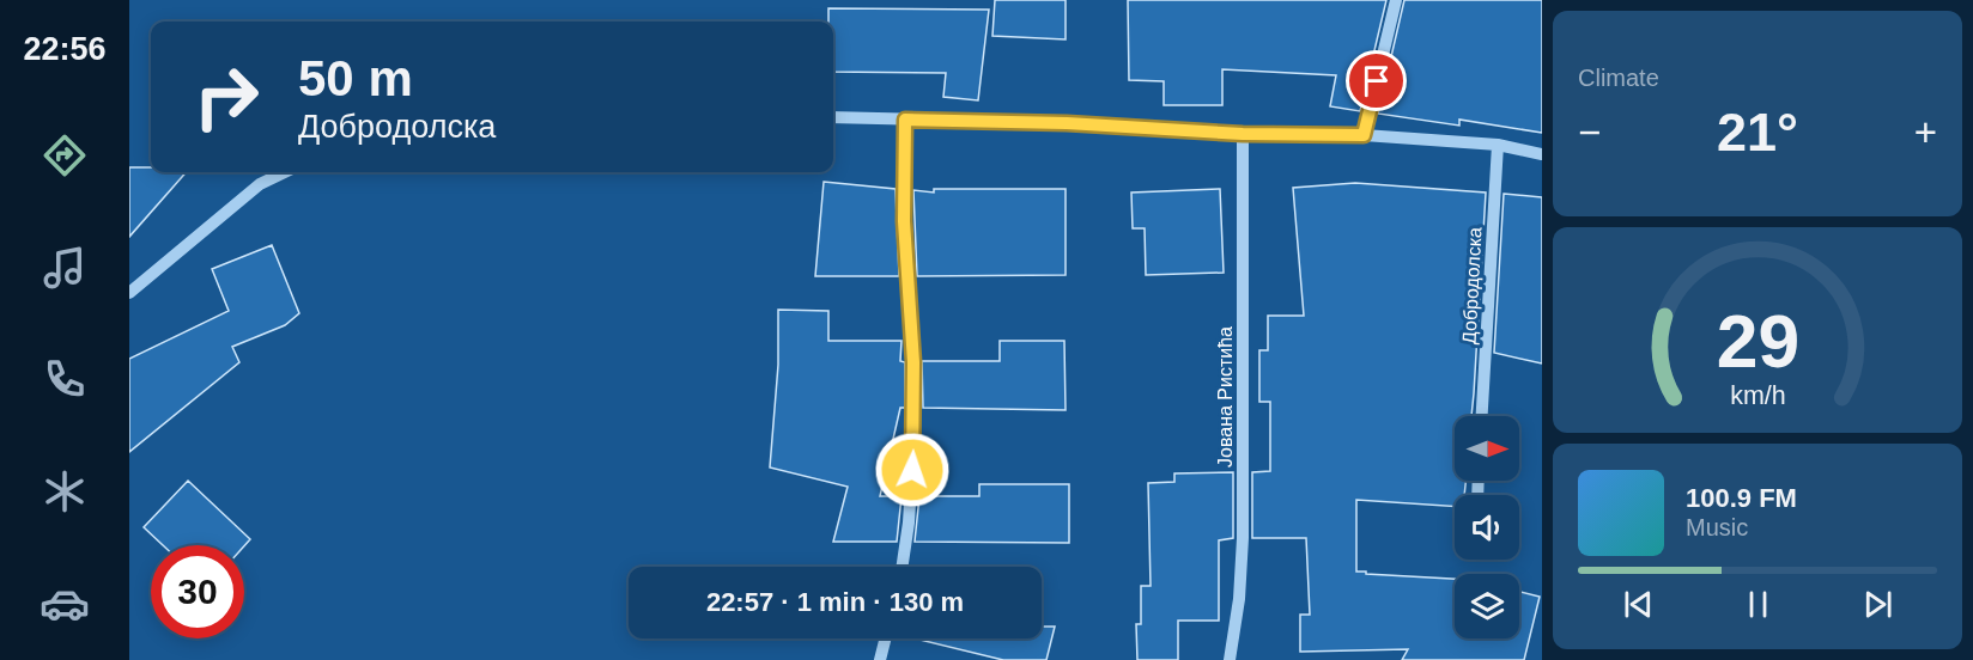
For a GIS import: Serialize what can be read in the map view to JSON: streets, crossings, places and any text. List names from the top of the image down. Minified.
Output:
{"streets":{"street":["Добродолска","Јована Ристића"]},"north":"right","page":{"tabs":"22:56","tile":"Climate","turn":["50 m","Добродолска"],"heat":["−","21°","+"],"song":["100.9 FM","Music"],"limit":"30","trip":"22:57 · 1 min · 130 m","gauge":["29","km/h"]}}
